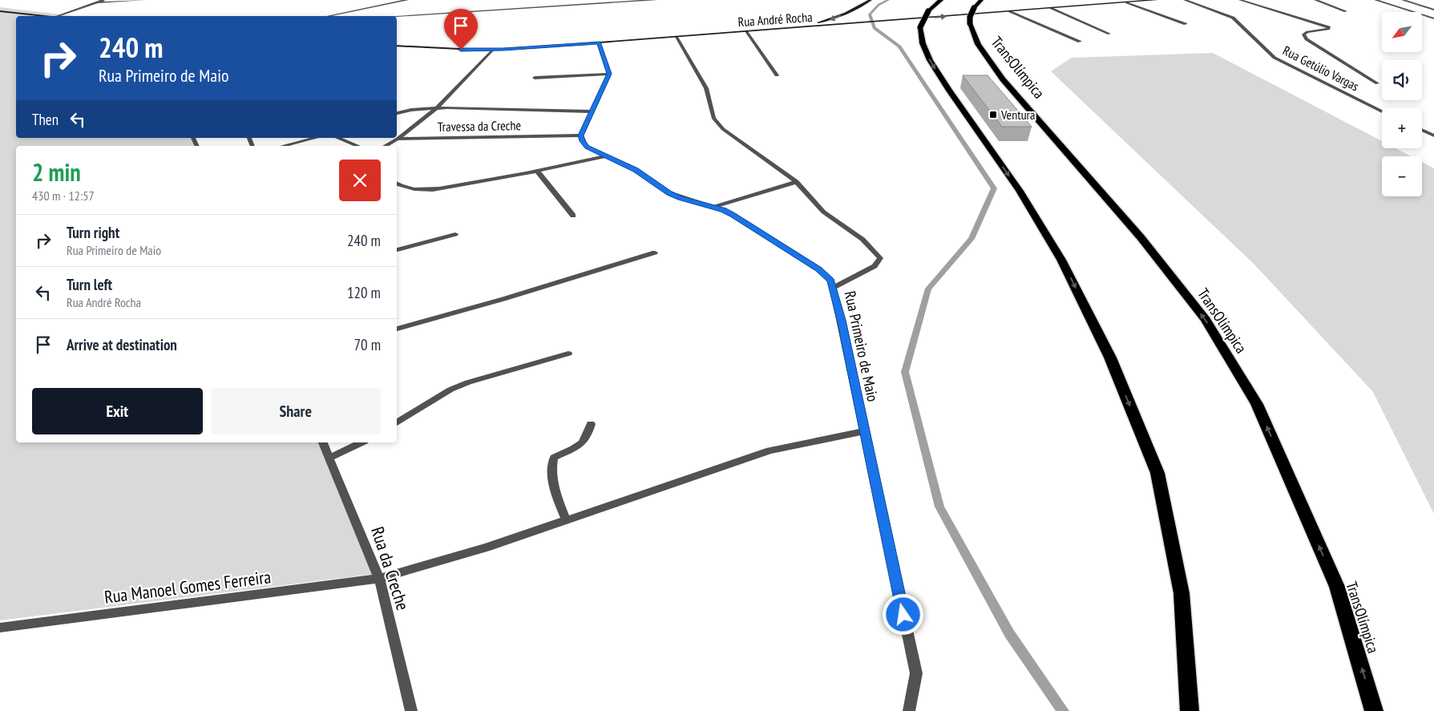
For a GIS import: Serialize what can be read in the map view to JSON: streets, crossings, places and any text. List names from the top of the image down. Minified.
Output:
{"streets":{"highway":["TransOlímpica"],"main road":["Rua André Rocha"],"street":["Rua Getúlio Vargas","Travessa da Creche","Rua Primeiro de Maio","Rua da Creche","Rua Manoel Gomes Ferreira"]},"crossings":[["Travessa da Creche","Rua Primeiro de Maio"],["Rua Primeiro de Maio","Rua Manoel Gomes Ferreira"],["Rua da Creche","Rua Manoel Gomes Ferreira"]],"places":{"transit":["Ventura"]},"north":"bottom left","page":{"map_buttons":["+","−"],"turn":["240 m","Rua Primeiro de Maio"],"then":"Then","heading":["2 min","430 m · 12:57"],"list":[{"name":"Turn right","note":"Rua Primeiro de Maio","value":"240 m"},{"name":"Turn left","note":"Rua André Rocha","value":"120 m"},{"name":"Arrive at destination","value":"70 m"}],"buttons":["Exit","Share"]}}
